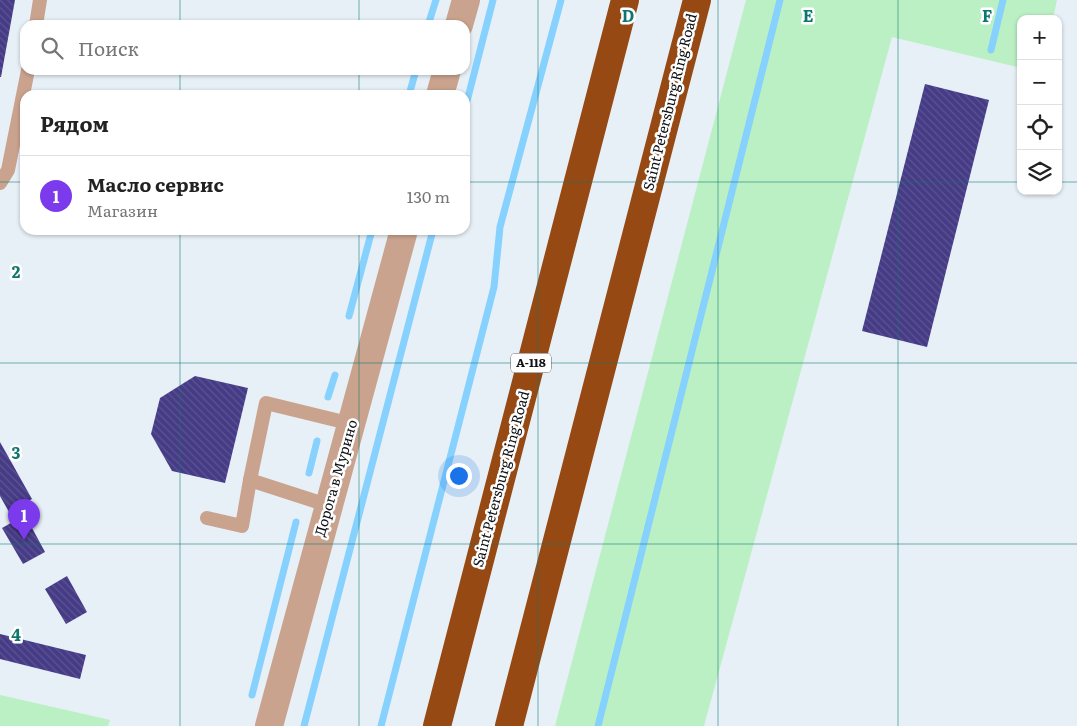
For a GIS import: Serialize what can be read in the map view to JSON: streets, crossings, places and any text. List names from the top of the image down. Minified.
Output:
{"streets":{"highway":["Saint Petersburg Ring Road","А-118"],"street":["Дорога в Мурино"]},"page":{"map_buttons":["+","−"],"search":"Поиск","heading":"Рядом","list":[{"mark":"1","name":"Масло сервис","note":"Магазин","value":"130 m"}],"pins":"1"},"grid":{"columns":["D","E","F"],"rows":["2","3","4"]}}
